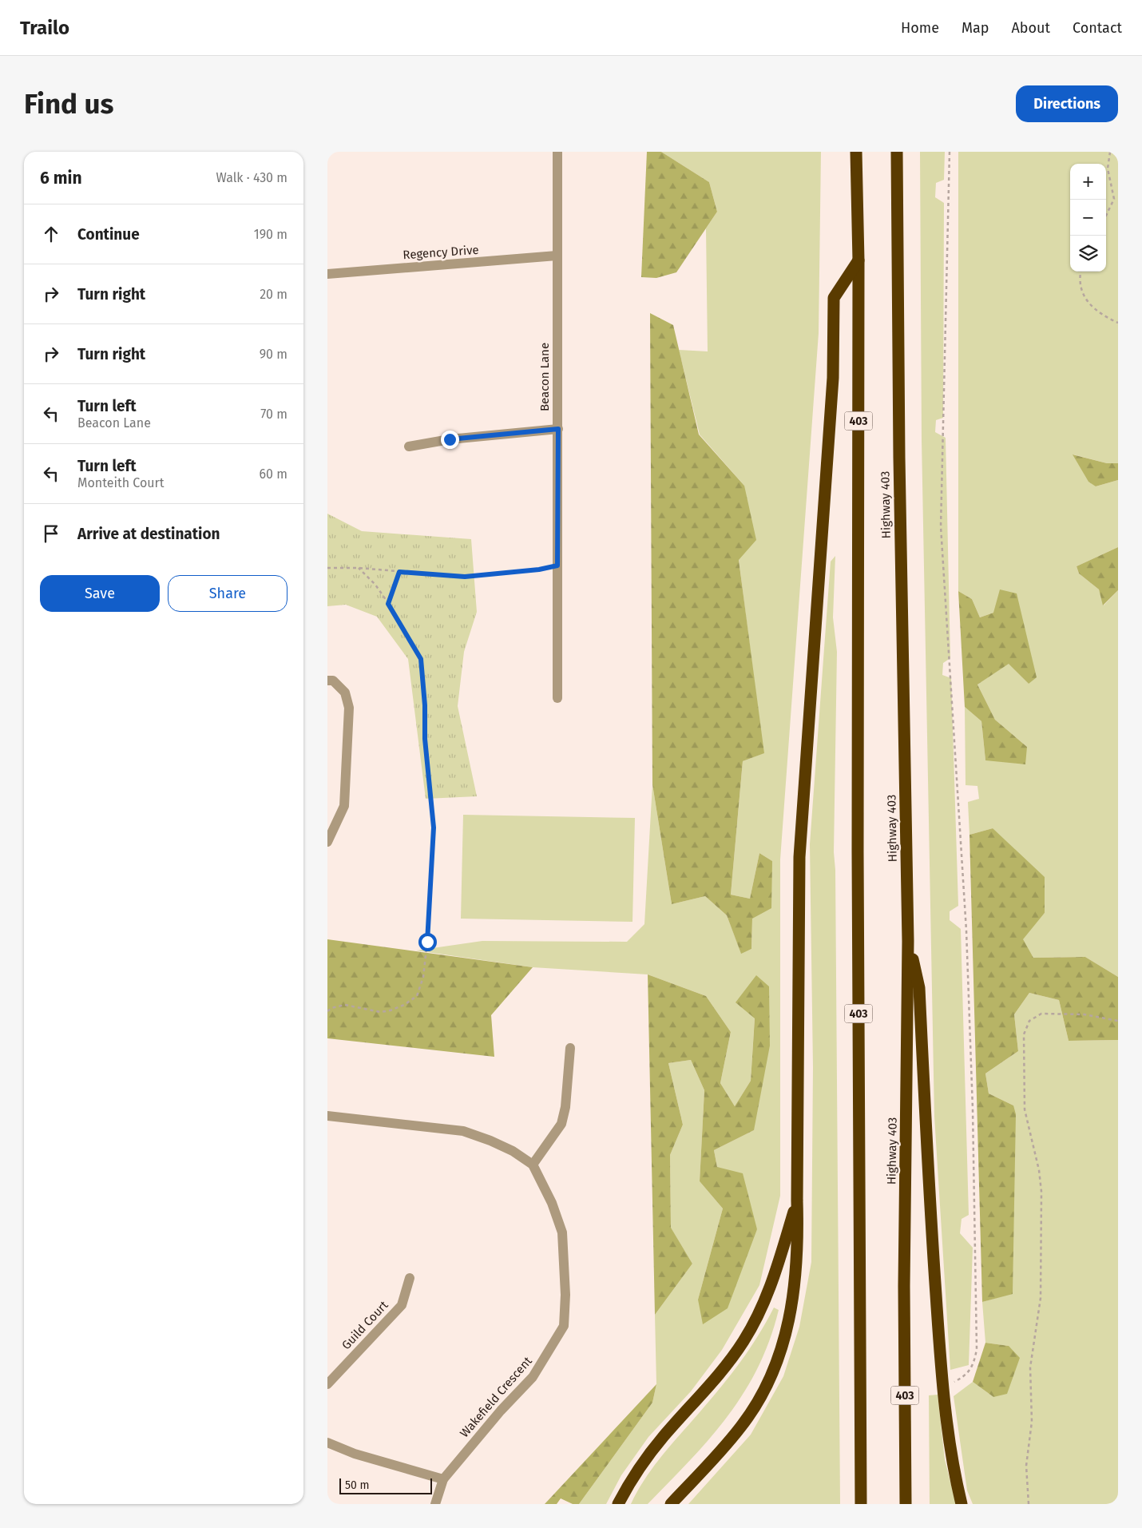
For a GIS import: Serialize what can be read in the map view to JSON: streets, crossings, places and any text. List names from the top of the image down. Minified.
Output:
{"streets":{"highway":["403","Highway 403"],"street":["Regency Drive","Beacon Lane","Guild Court","Wakefield Crescent"]},"crossings":[["Regency Drive","Beacon Lane"]],"scale_bar":"50 m","page":{"header":"Trailo","nav":["Home","Map","About","Contact"],"buttons":["Directions",["Save","Share"]],"title":"Find us","heading":["6 min","Walk · 430 m"],"map_buttons":["+","−"],"list":[["Continue","190 m"],["Turn right","20 m"],["Turn right","90 m"],["Turn left","Beacon Lane","70 m"],["Turn left","Monteith Court","60 m"],"Arrive at destination"],"scale":"50 m"}}
